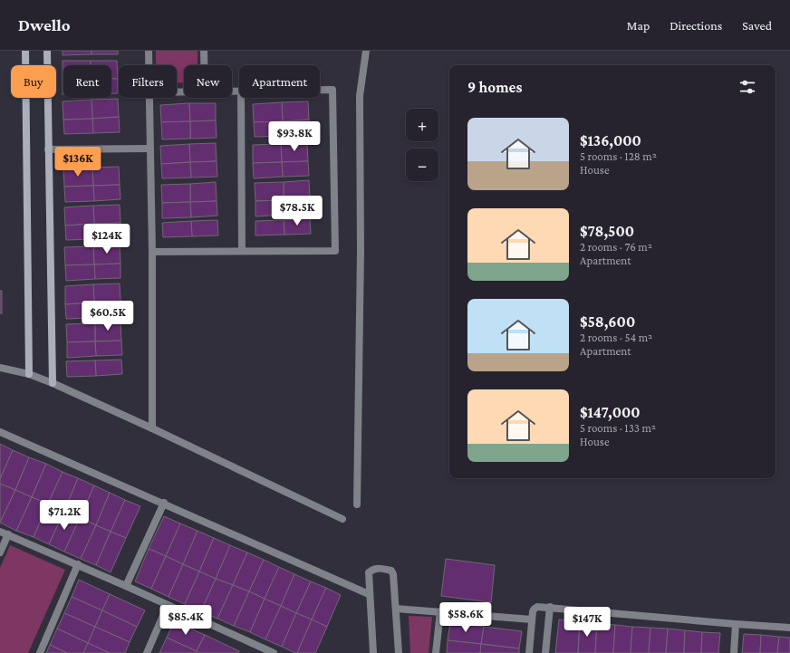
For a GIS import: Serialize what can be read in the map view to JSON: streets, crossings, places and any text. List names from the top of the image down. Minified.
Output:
{"page":{"header":"Dwello","nav":["Map","Directions","Saved"],"chip":["Buy","Rent","Filters","New","Apartment"],"heading":"9 homes","map_buttons":["+","−"],"list":[{"name":"$136,000","note":"5 rooms · 128 m² · House"},{"name":"$78,500","note":"2 rooms · 76 m² · Apartment"},{"name":"$58,600","note":"2 rooms · 54 m² · Apartment"},{"name":"$147,000","note":"5 rooms · 133 m² · House"}],"price":["$93.8K","$136K","$78.5K","$124K","$60.5K","$71.2K","$58.6K","$85.4K","$147K"]}}
